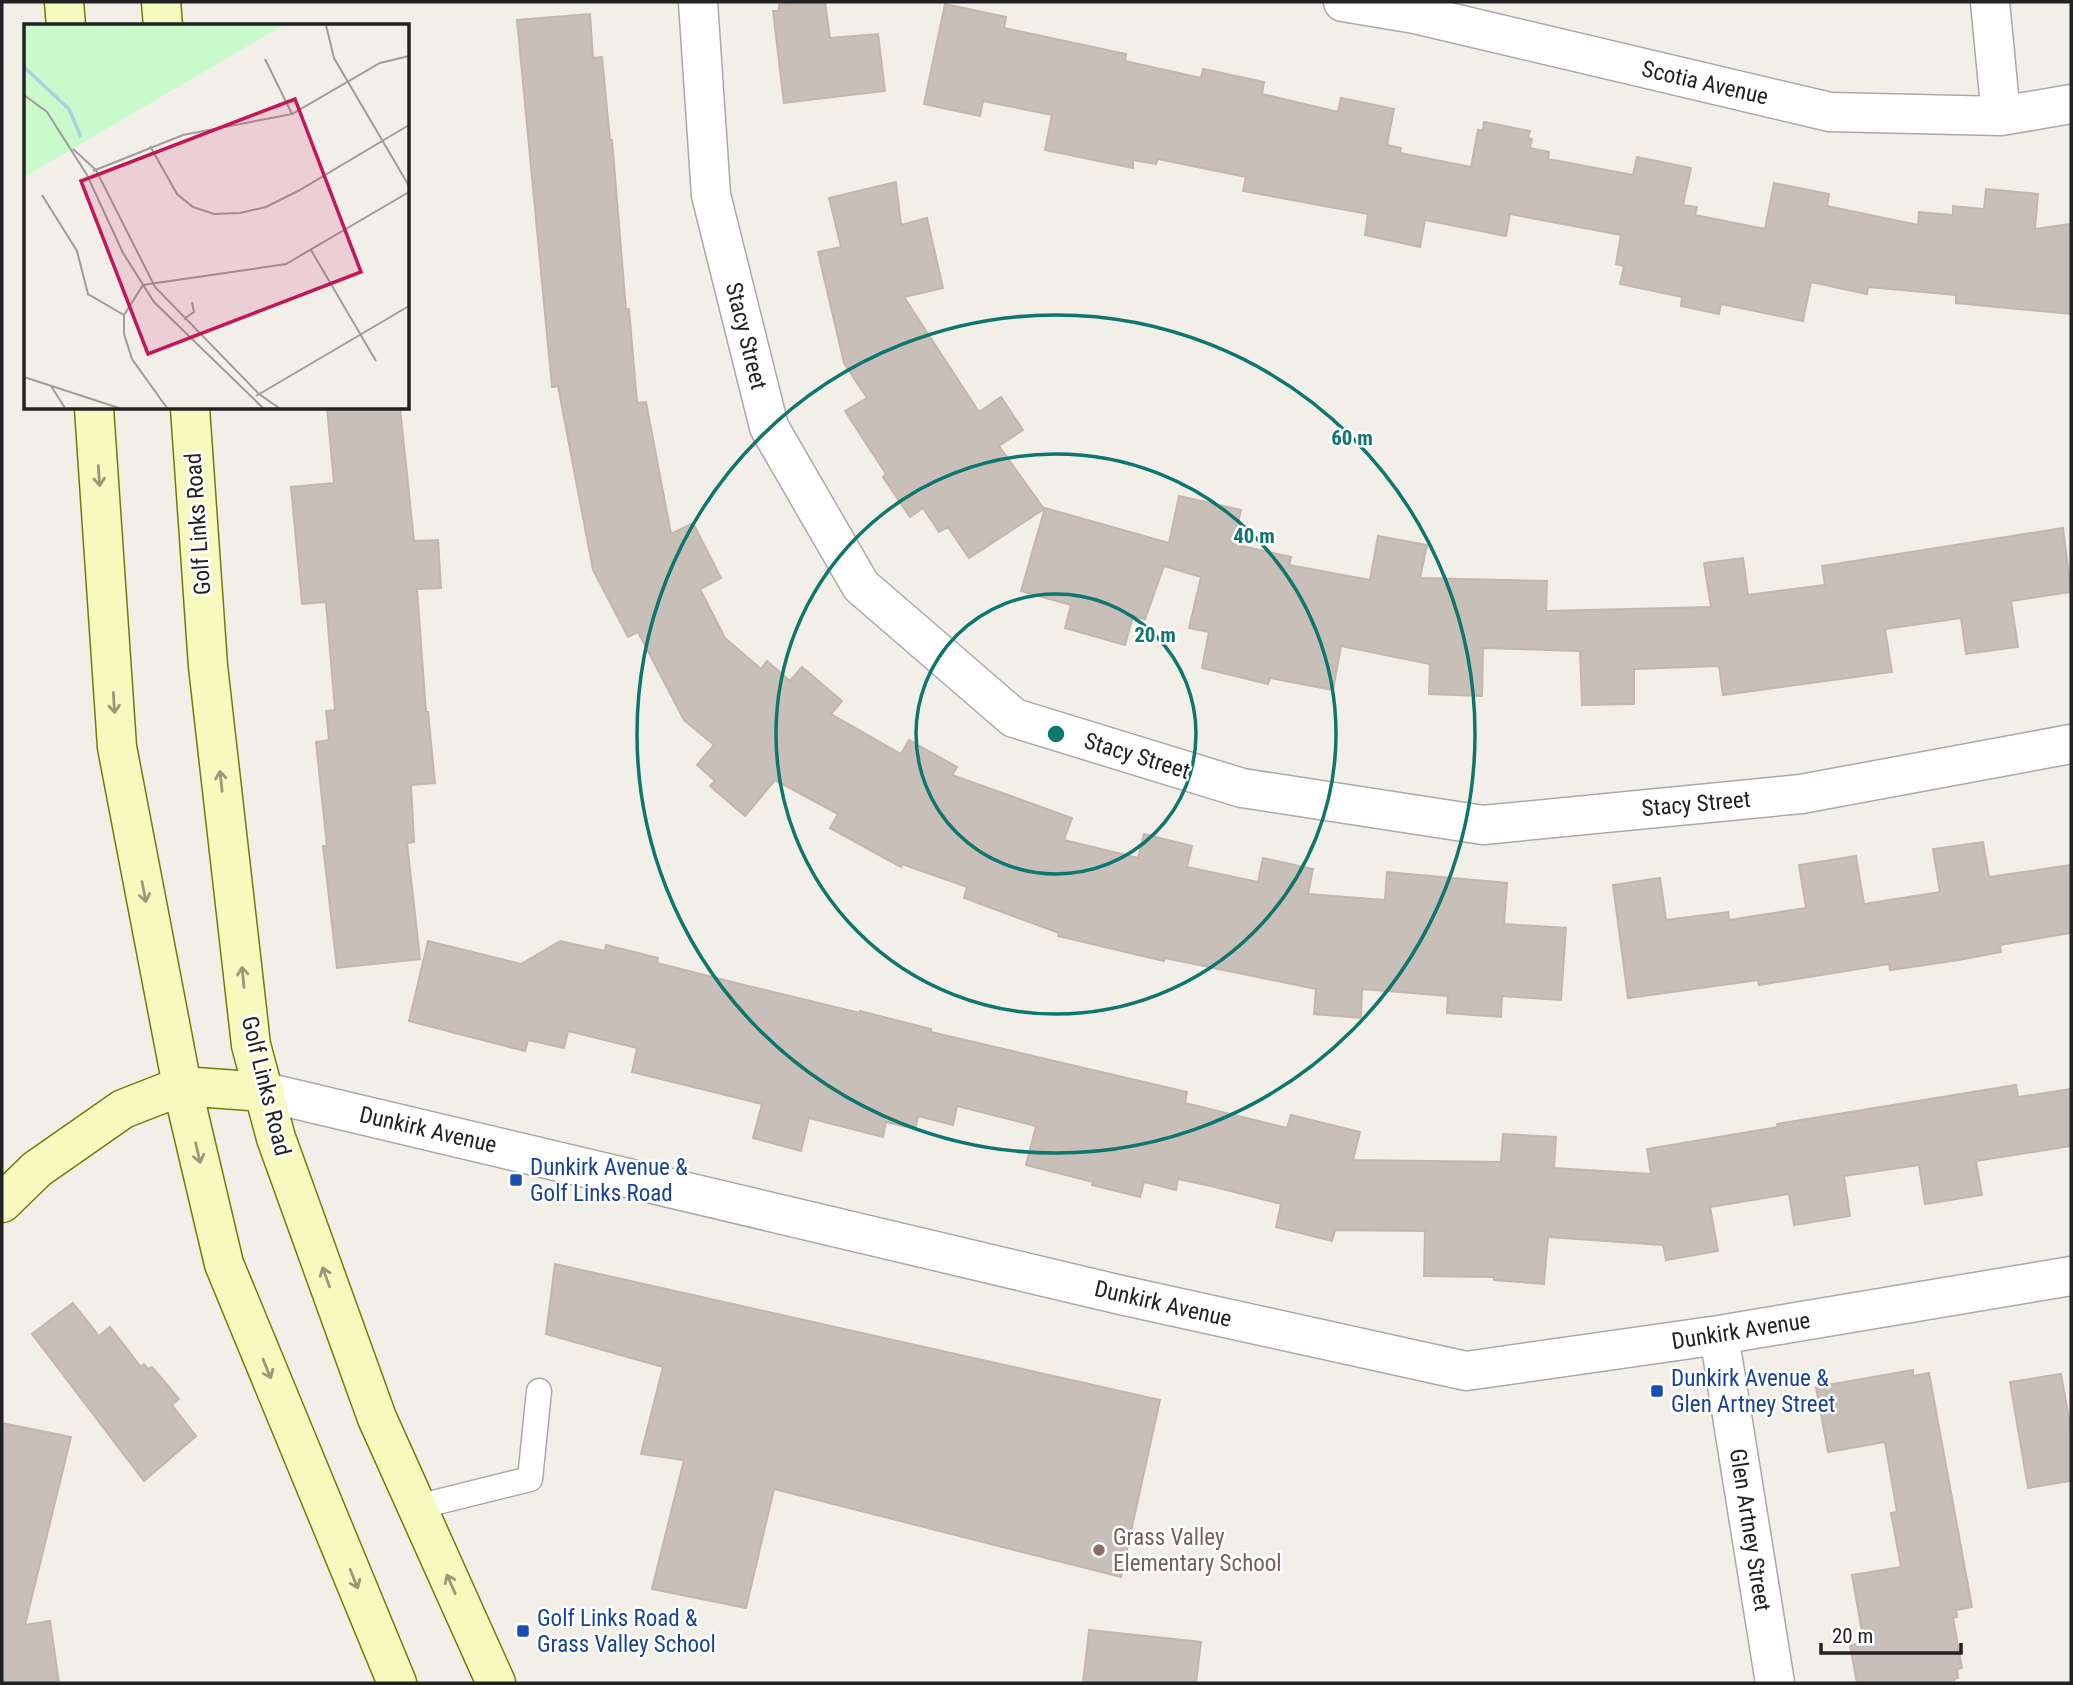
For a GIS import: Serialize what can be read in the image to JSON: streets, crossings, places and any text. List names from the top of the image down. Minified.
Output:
{"streets":{"main road":["Golf Links Road"],"street":["Scotia Avenue","Stacy Street","Dunkirk Avenue","Glen Artney Street"]},"crossings":[["Golf Links Road","Dunkirk Avenue"],["Dunkirk Avenue","Glen Artney Street"]],"places":{"transit":["Dunkirk Avenue & Golf Links Road","Dunkirk Avenue & Glen Artney Street","Golf Links Road & Grass Valley School"],"other":["Grass Valley Elementary School"]},"scale_bar":"20 m","rings":["60 m","40 m","20 m"]}
